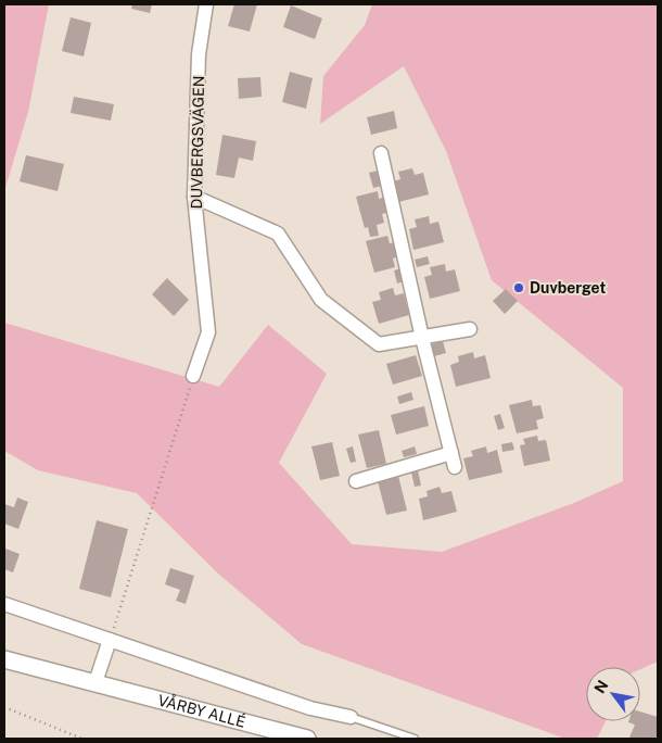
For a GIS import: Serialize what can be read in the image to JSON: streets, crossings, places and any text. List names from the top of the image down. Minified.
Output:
{"streets":{"street":["DUVBERGSVÄGEN","VÅRBY ALLÉ"]},"places":["Duvberget"],"north":"top left"}
